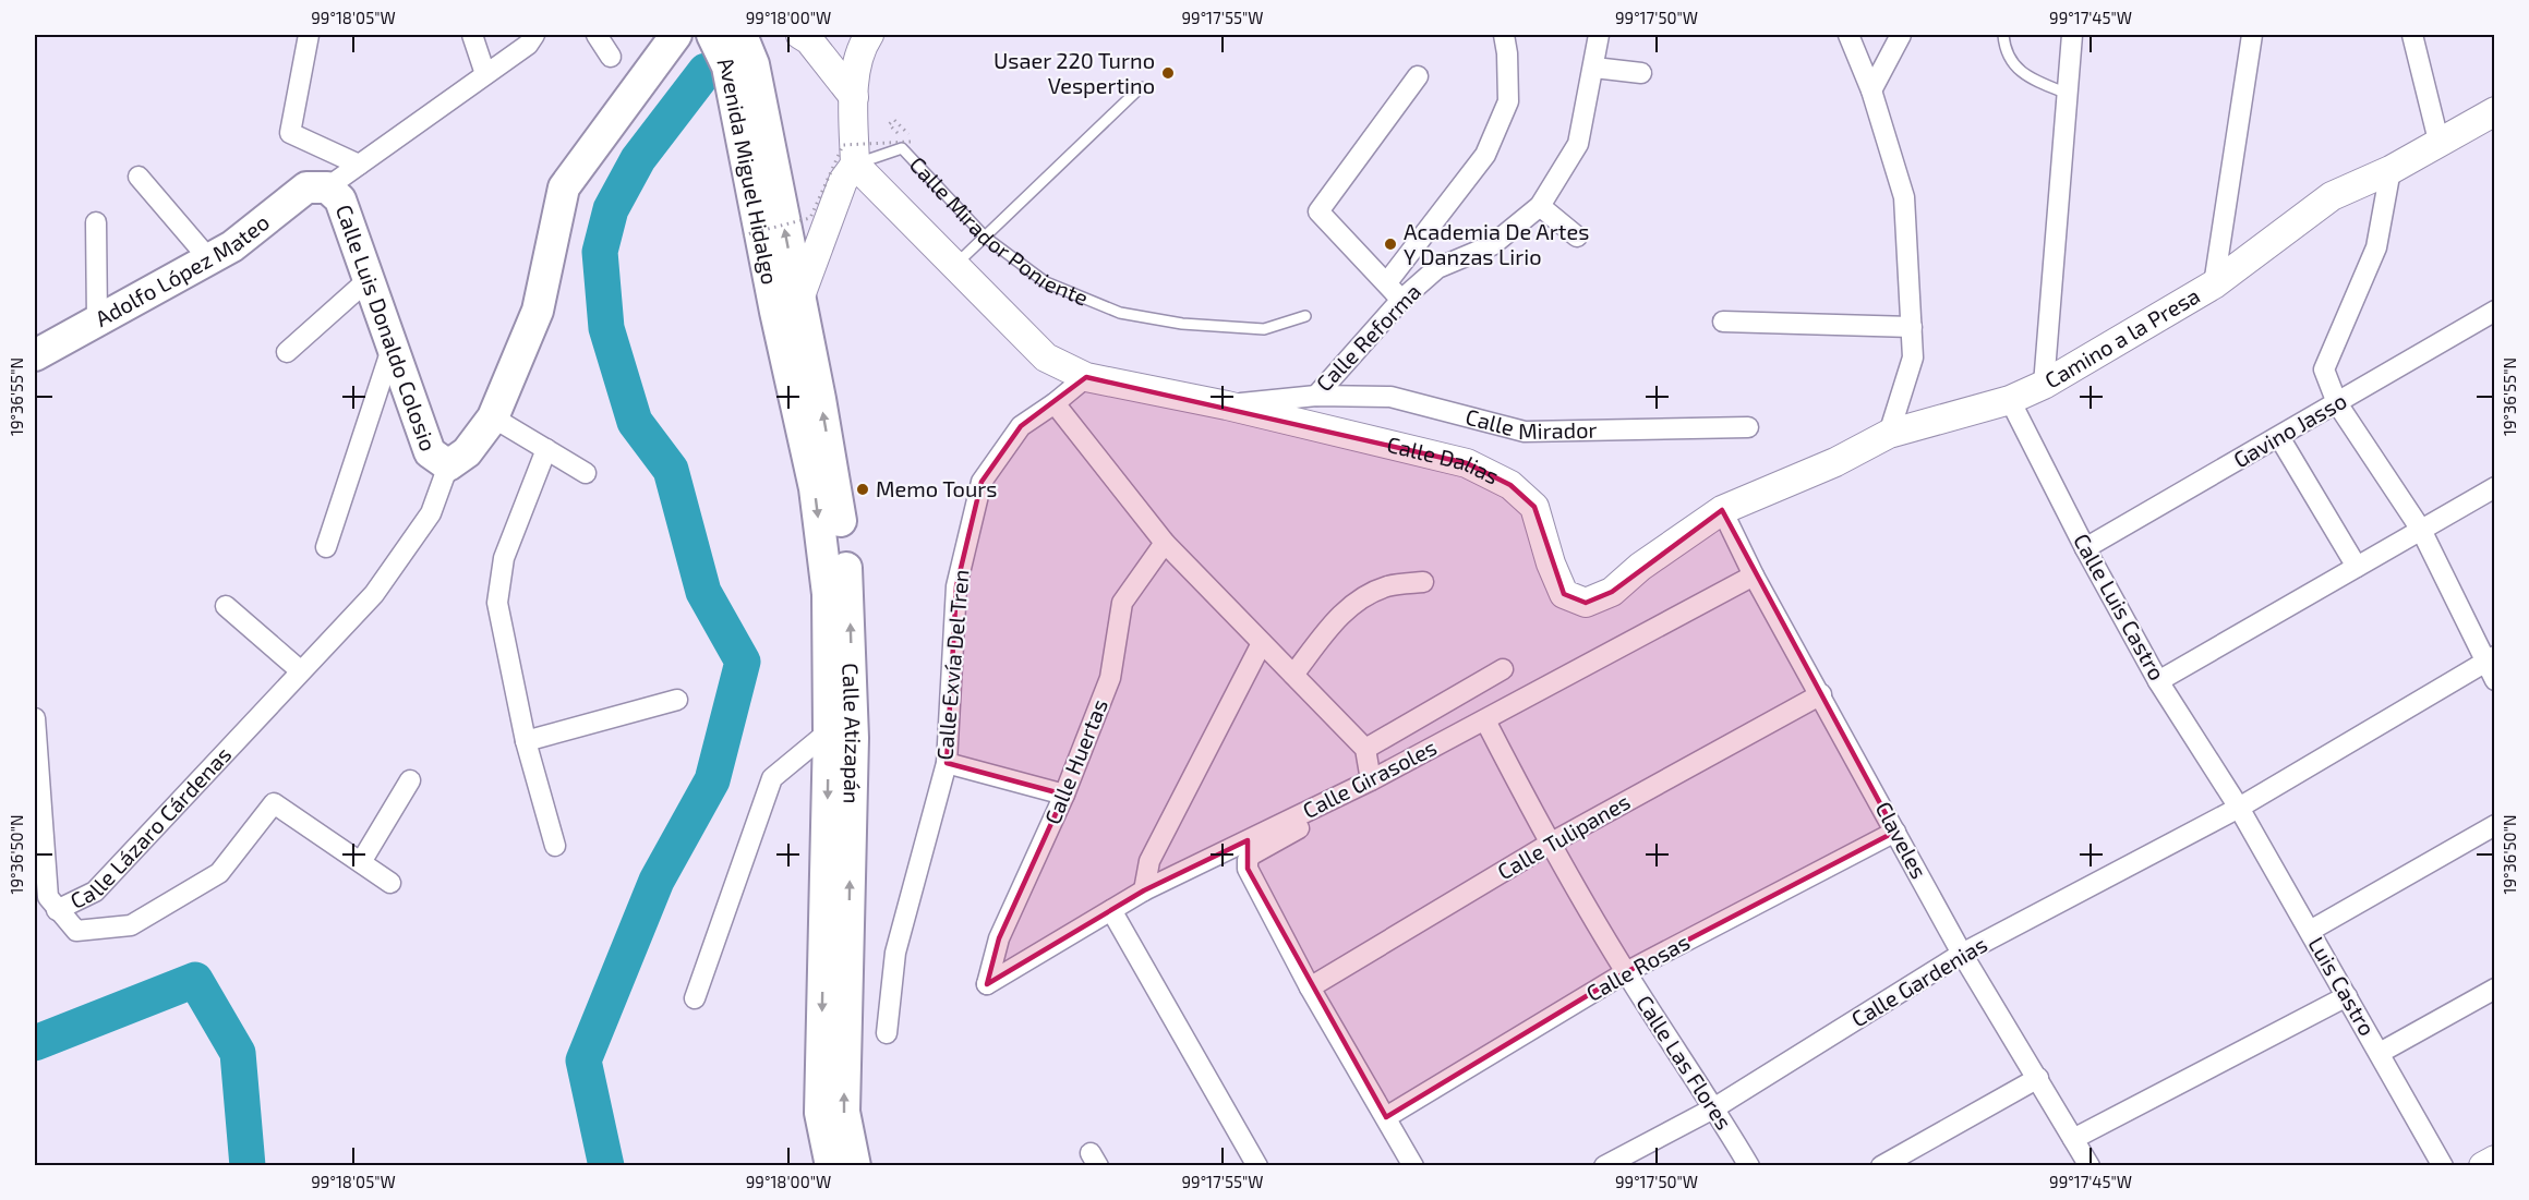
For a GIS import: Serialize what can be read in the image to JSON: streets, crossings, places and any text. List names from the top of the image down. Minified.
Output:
{"streets":{"main road":["Avenida Miguel Hidalgo","Adolfo López Mateo","Calle Luis Donaldo Colosio","Calle Atizapán","Calle Lázaro Cárdenas"],"street":["Calle Reforma","Camino a la Presa","Calle Mirador","Gavino Jasso","Calle Dalias","Calle Luis Castro","Calle Exvía Del Tren","Calle Huertas","Calle Girasoles","Calle Tulipanes","Claveles","Calle Rosas","Calle Gardenias","Luis Castro","Calle Las Flores"],"lane":["Calle Mirador Poniente"]},"crossings":[["Avenida Miguel Hidalgo","Calle Atizapán"],["Adolfo López Mateo","Calle Luis Donaldo Colosio"],["Calle Luis Donaldo Colosio","Calle Lázaro Cárdenas"],["Calle Reforma","Calle Mirador"],["Calle Reforma","Calle Dalias"],["Camino a la Presa","Calle Dalias"],["Camino a la Presa","Calle Luis Castro"],["Camino a la Presa","Claveles"],["Gavino Jasso","Calle Luis Castro"],["Calle Dalias","Claveles"],["Calle Luis Castro","Calle Gardenias"],["Calle Luis Castro","Luis Castro"],["Calle Huertas","Calle Girasoles"],["Calle Girasoles","Claveles"],["Calle Girasoles","Calle Las Flores"],["Calle Tulipanes","Claveles"],["Calle Tulipanes","Calle Las Flores"],["Claveles","Calle Rosas"],["Claveles","Calle Gardenias"],["Calle Rosas","Calle Las Flores"],["Calle Gardenias","Luis Castro"],["Calle Gardenias","Calle Las Flores"]],"places":["Usaer 220 Turno Vespertino","Academia De Artes Y Danzas Lirio","Memo Tours"],"coordinates":["99°18'05\"W","99°18'00\"W","99°17'55\"W","99°17'50\"W","99°17'45\"W","19°36'55\"N","19°36'50\"N"]}
